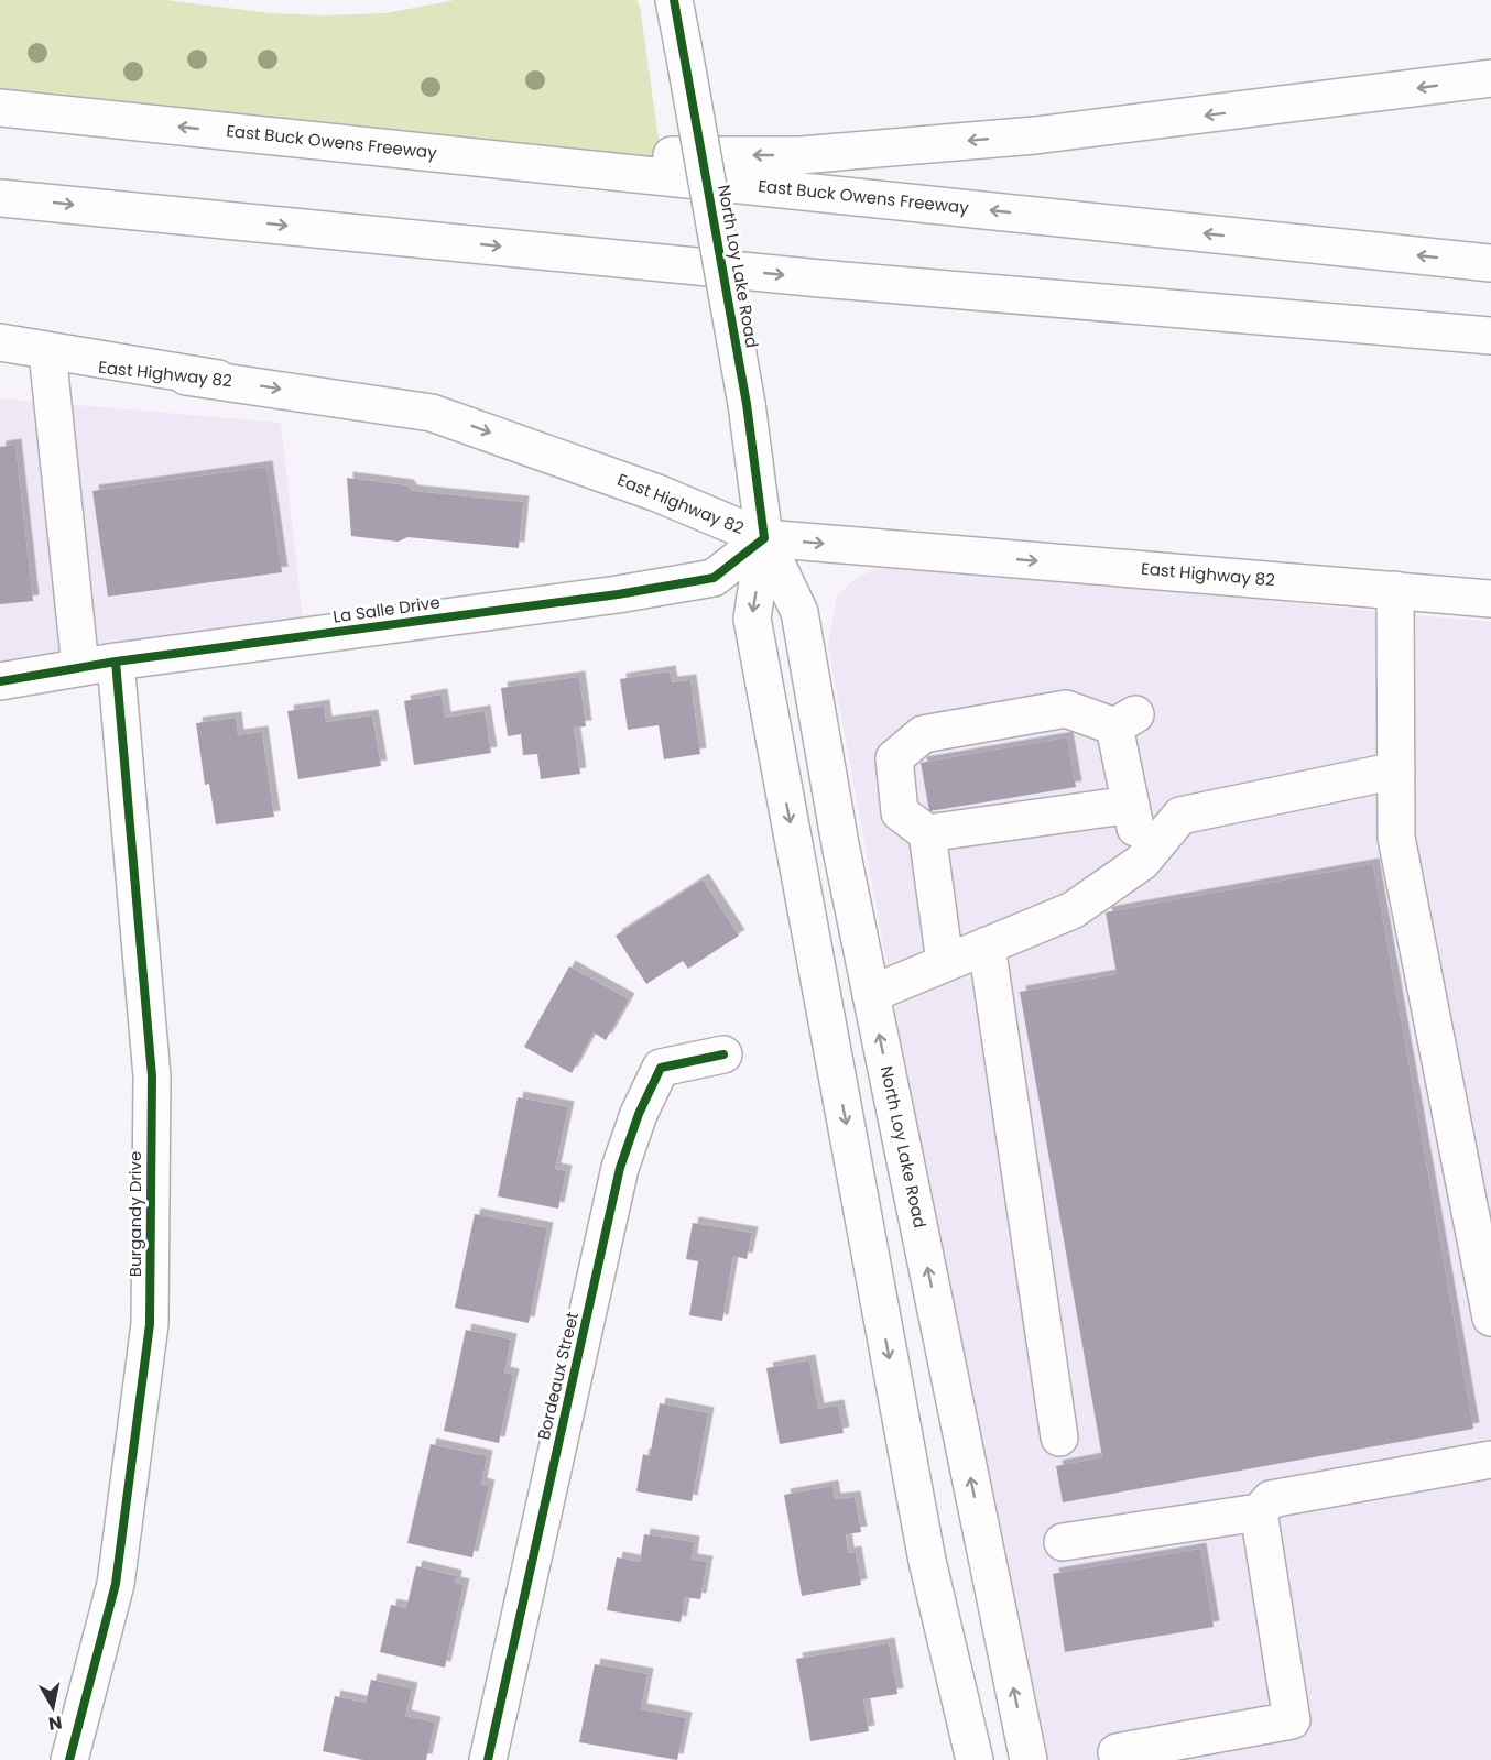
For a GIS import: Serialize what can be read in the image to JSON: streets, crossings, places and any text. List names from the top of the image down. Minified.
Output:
{"streets":{"main road":["East Buck Owens Freeway","North Loy Lake Road","East Highway 82","La Salle Drive","Burgandy Drive","Bordeaux Street"]},"crossings":[["North Loy Lake Road","East Highway 82"],["North Loy Lake Road","La Salle Drive"],["East Highway 82","La Salle Drive"],["La Salle Drive","Burgandy Drive"]],"north":"bottom"}
